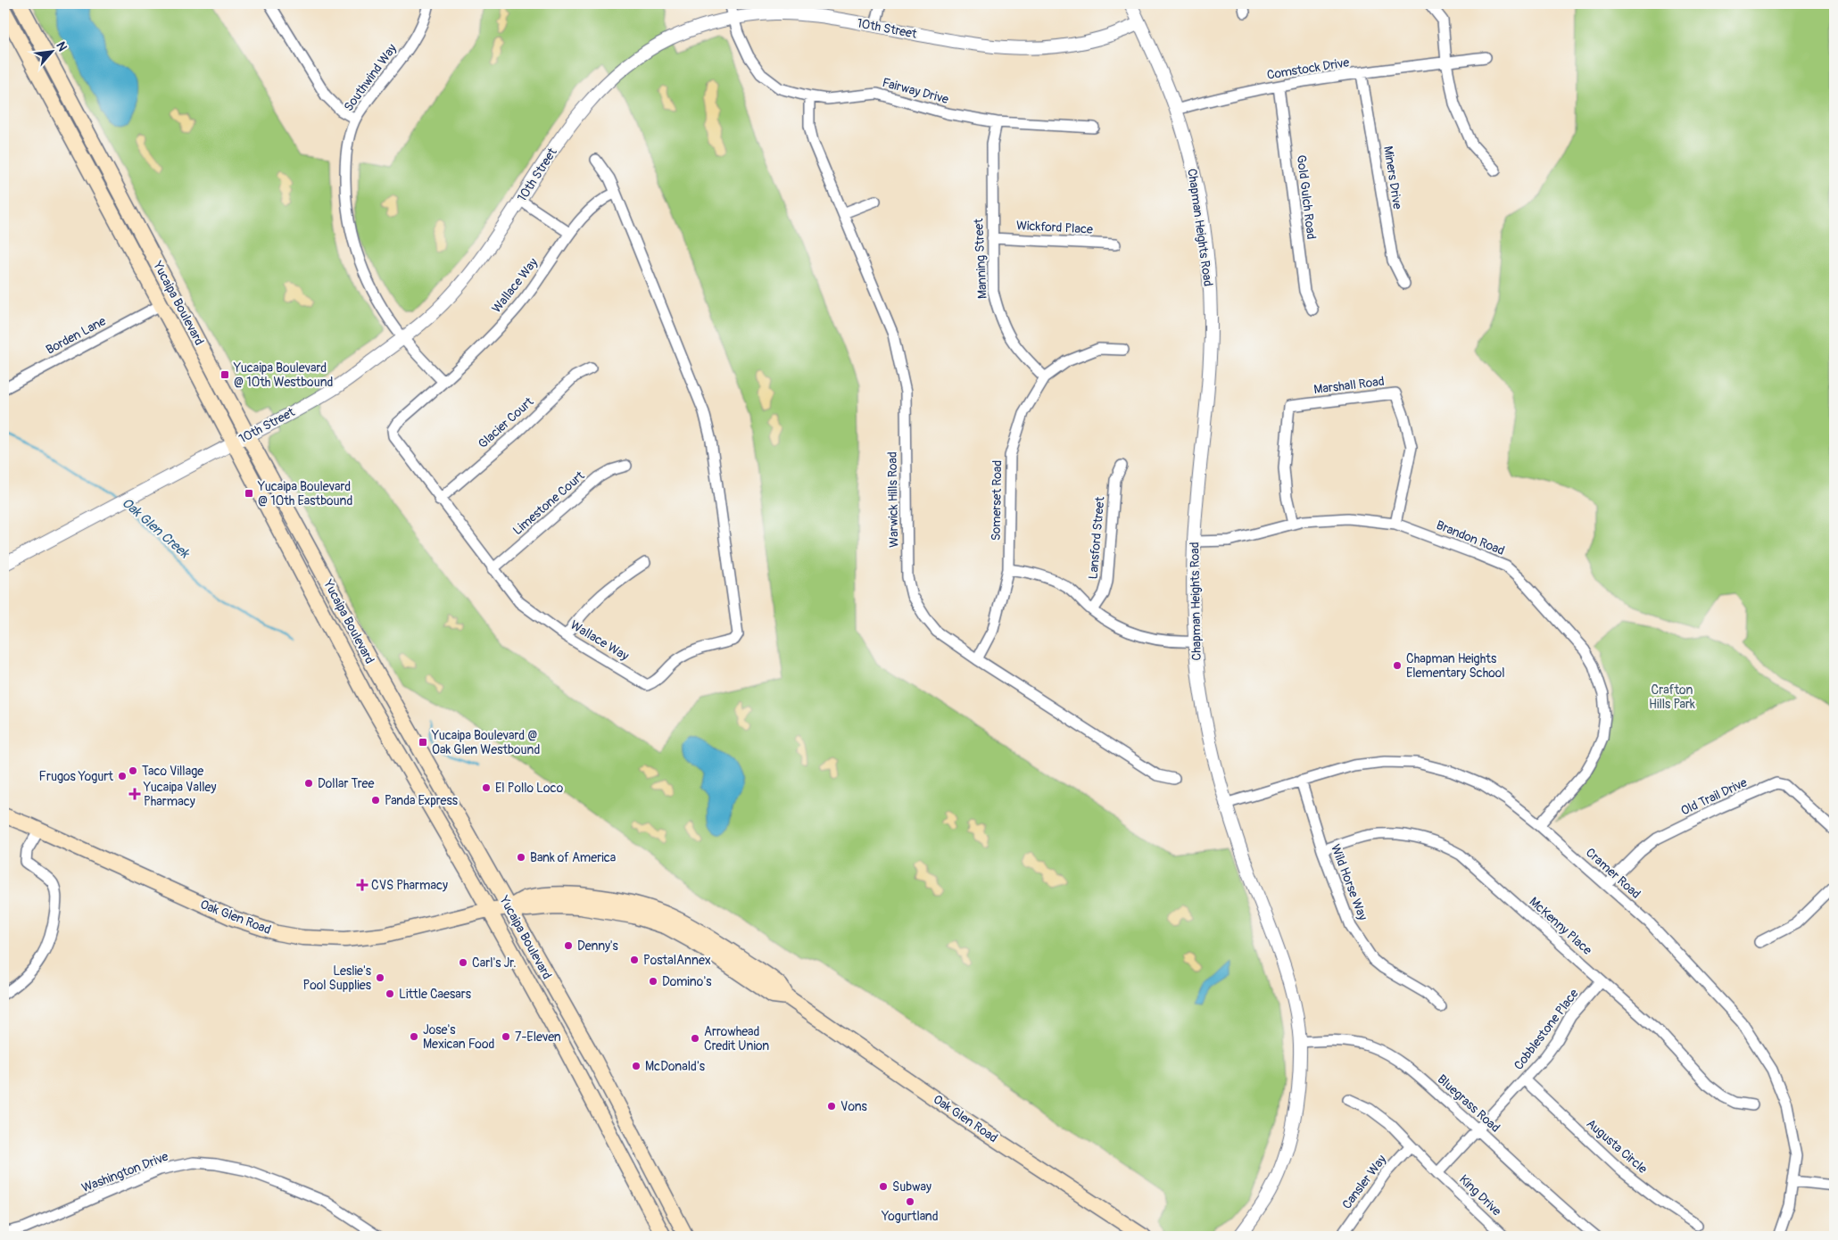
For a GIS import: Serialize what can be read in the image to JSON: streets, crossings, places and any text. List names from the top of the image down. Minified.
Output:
{"streets":{"main road":["Yucaipa Boulevard","Oak Glen Road"],"street":["10th Street","Comstock Drive","Southwind Way","Fairway Drive","Miners Drive","Gold Gulch Road","Wickford Place","Chapman Heights Road","Manning Street","Wallace Way","Borden Lane","Marshall Road","Glacier Court","Warwick Hills Road","Somerset Road","Limestone Court","Lansford Street","Brandon Road","Old Trail Drive","Cramer Road","Wild Horse Way","McKenny Place","Cobblestone Place","Bluegrass Road","Augusta Circle","Washington Drive","Cansler Way","King Drive"]},"crossings":[["10th Street","Southwind Way"],["10th Street","Fairway Drive"],["10th Street","Chapman Heights Road"],["10th Street","Yucaipa Boulevard"],["Comstock Drive","Miners Drive"],["Comstock Drive","Gold Gulch Road"],["Comstock Drive","Chapman Heights Road"],["Southwind Way","Wallace Way"],["Fairway Drive","Manning Street"],["Fairway Drive","Warwick Hills Road"],["Wickford Place","Manning Street"],["Chapman Heights Road","Brandon Road"],["Chapman Heights Road","Cramer Road"],["Chapman Heights Road","Bluegrass Road"],["Manning Street","Somerset Road"],["Wallace Way","Glacier Court"],["Wallace Way","Limestone Court"],["Yucaipa Boulevard","Borden Lane"],["Yucaipa Boulevard","Oak Glen Road"],["Marshall Road","Brandon Road"],["Warwick Hills Road","Somerset Road"],["Brandon Road","Cramer Road"],["Old Trail Drive","Cramer Road"],["Cramer Road","Wild Horse Way"],["Wild Horse Way","McKenny Place"],["McKenny Place","Cobblestone Place"],["Cobblestone Place","Bluegrass Road"],["Cobblestone Place","Augusta Circle"],["Cobblestone Place","King Drive"],["Cansler Way","King Drive"]],"water":["Oak Glen Creek"],"parks":["Crafton Hills Park"],"places":{"transit":["Yucaipa Boulevard @ 10th Westbound","Yucaipa Boulevard @ 10th Eastbound","Yucaipa Boulevard @ Oak Glen Westbound"],"other":["Chapman Heights Elementary School","Taco Village","Frugos Yogurt","Dollar Tree","El Pollo Loco","Panda Express","Bank of America","Denny's","PostalAnnex","Carl's Jr.","Leslie's Pool Supplies","Domino's","Little Caesars","Jose's Mexican Food","7-Eleven","Arrowhead Credit Union","McDonald's","Vons","Subway","Yogurtland"],"health":["Yucaipa Valley Pharmacy","CVS Pharmacy"]},"north":"top right"}
